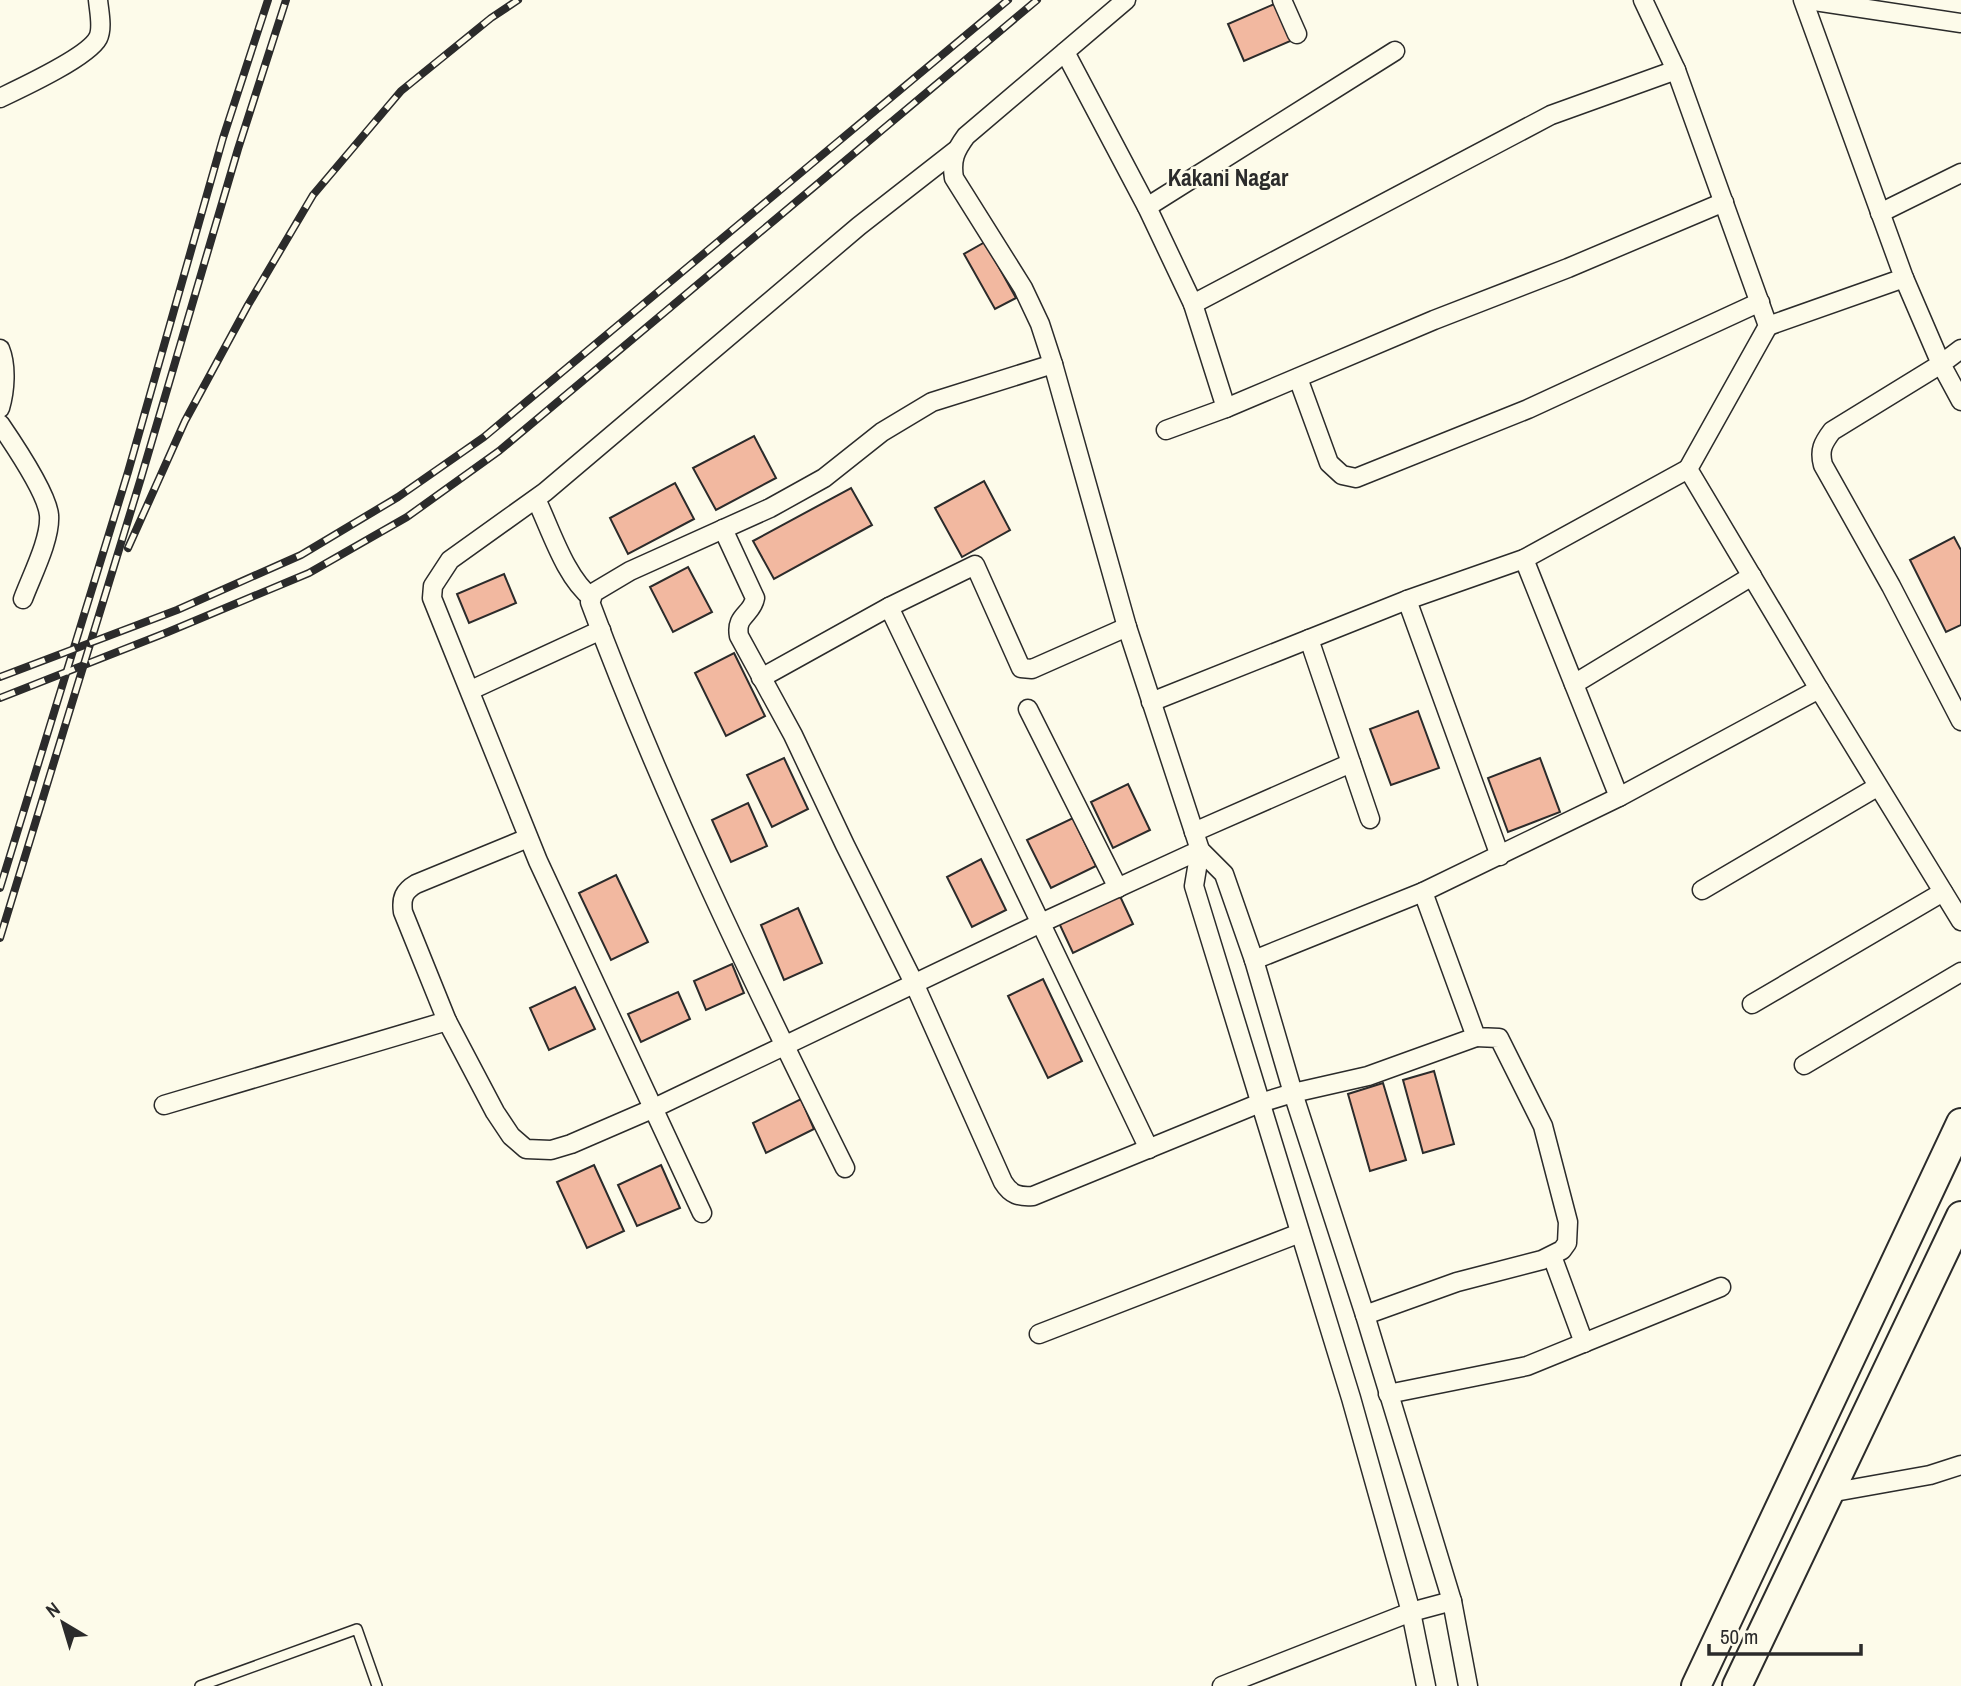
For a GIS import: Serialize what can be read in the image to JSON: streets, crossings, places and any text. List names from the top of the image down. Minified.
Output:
{"districts":["Kakani Nagar"],"scale_bar":"50 m","north":"top left"}
